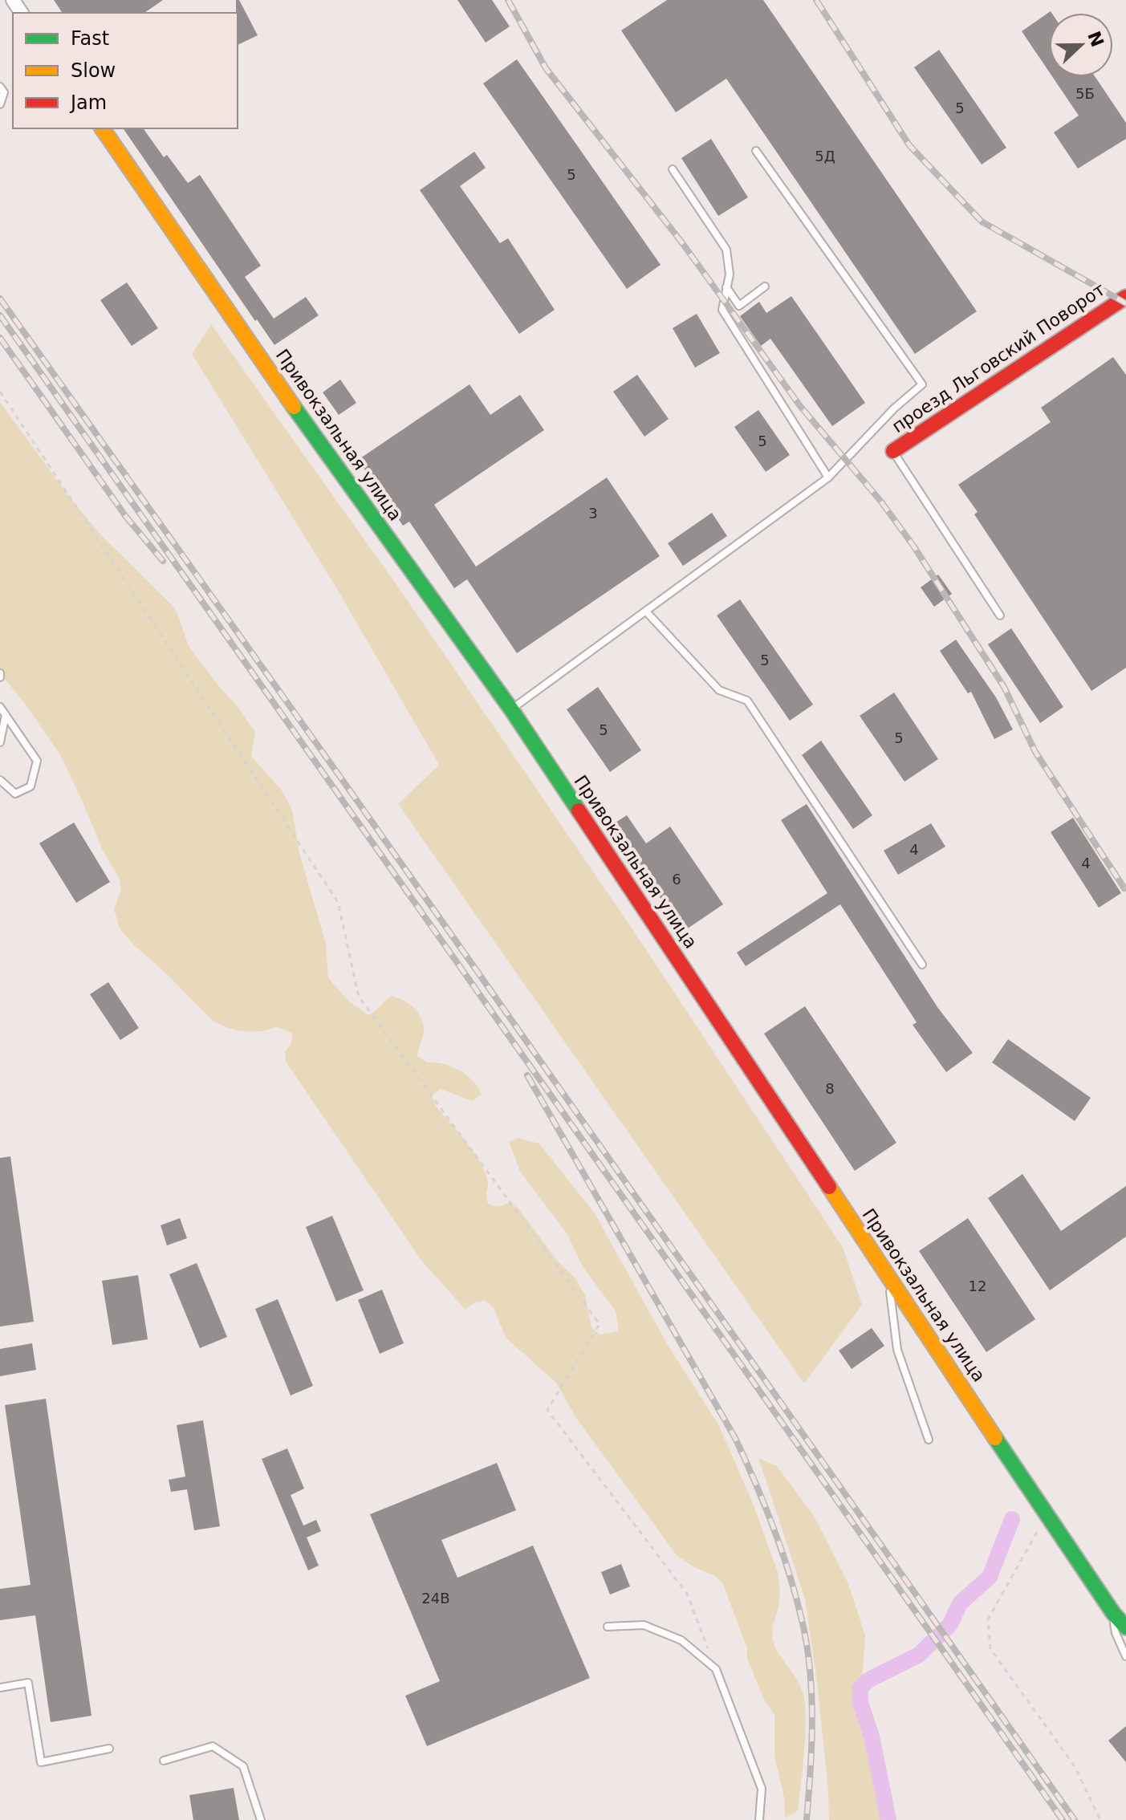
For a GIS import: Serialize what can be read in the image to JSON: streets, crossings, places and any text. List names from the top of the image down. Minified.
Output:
{"streets":{"street":["проезд Льговский Поворот","Привокзальная улица"]},"house_numbers":["5Б","5","5Д","5","5","3","5","5","5","4","4","6","8","12","24В"],"legend":["Fast","Slow","Jam"],"north":"right"}
